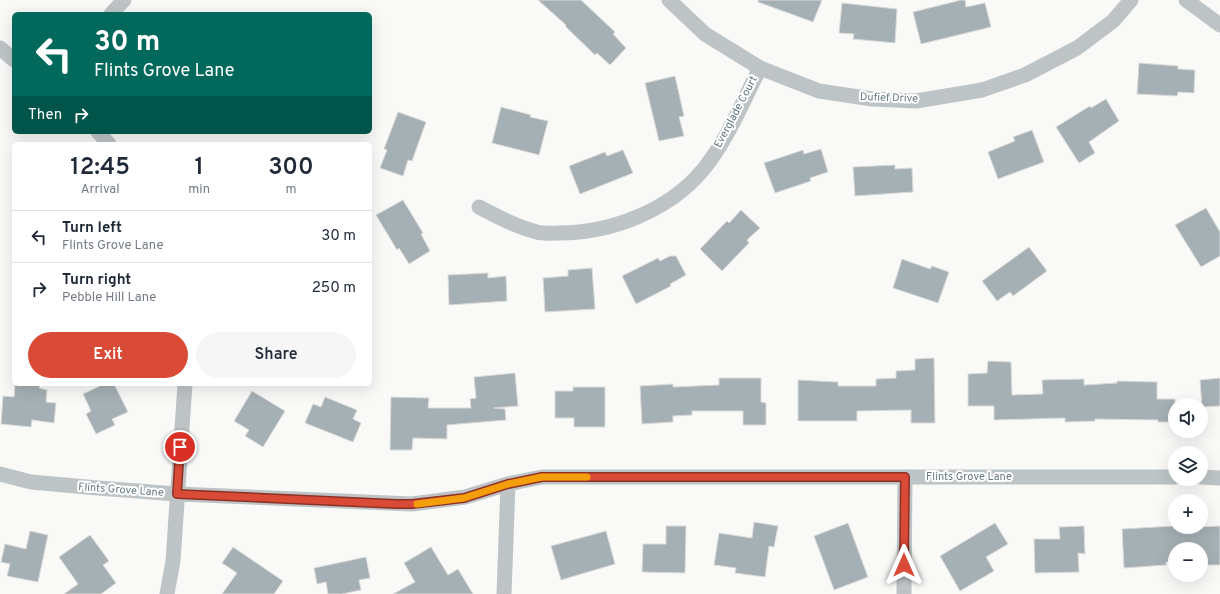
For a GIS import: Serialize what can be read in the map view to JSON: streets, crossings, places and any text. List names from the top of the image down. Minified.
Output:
{"streets":{"street":["Dufief Drive","Everglade Court","Flints Grove Lane"]},"crossings":[["Dufief Drive","Everglade Court"]],"page":{"turn":["30 m","Flints Grove Lane"],"then":"Then","eta":["12:45","Arrival","1","min","300","m"],"list":[{"name":"Turn left","note":"Flints Grove Lane","value":"30 m"},{"name":"Turn right","note":"Pebble Hill Lane","value":"250 m"}],"buttons":["Exit","Share"],"map_buttons":["+","−"]}}
